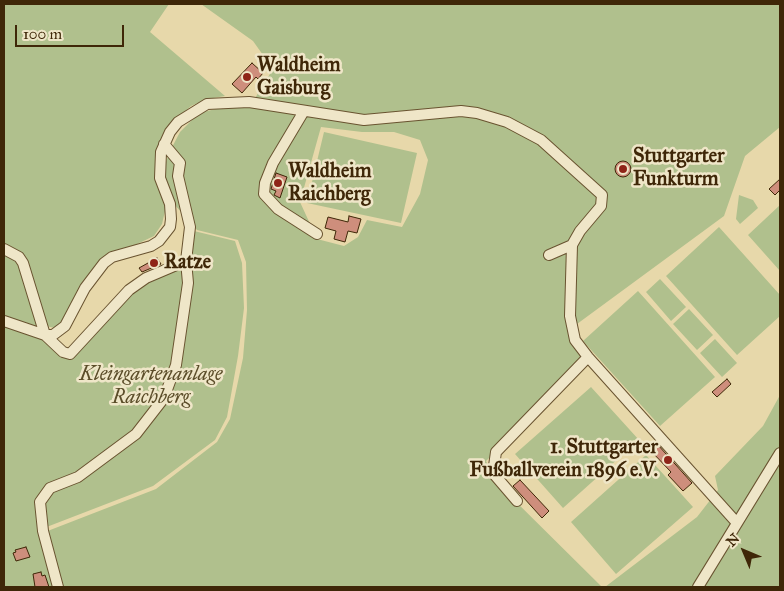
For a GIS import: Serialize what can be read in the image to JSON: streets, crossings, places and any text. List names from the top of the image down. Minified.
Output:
{"parks":["Kleingartenanlage Raichberg"],"places":["Waldheim Gaisburg","Stuttgarter Funkturm","Waldheim Raichberg","Ratze","1. Stuttgarter Fußballverein 1896 e.V."],"scale_bar":"100 m","north":"top left"}
